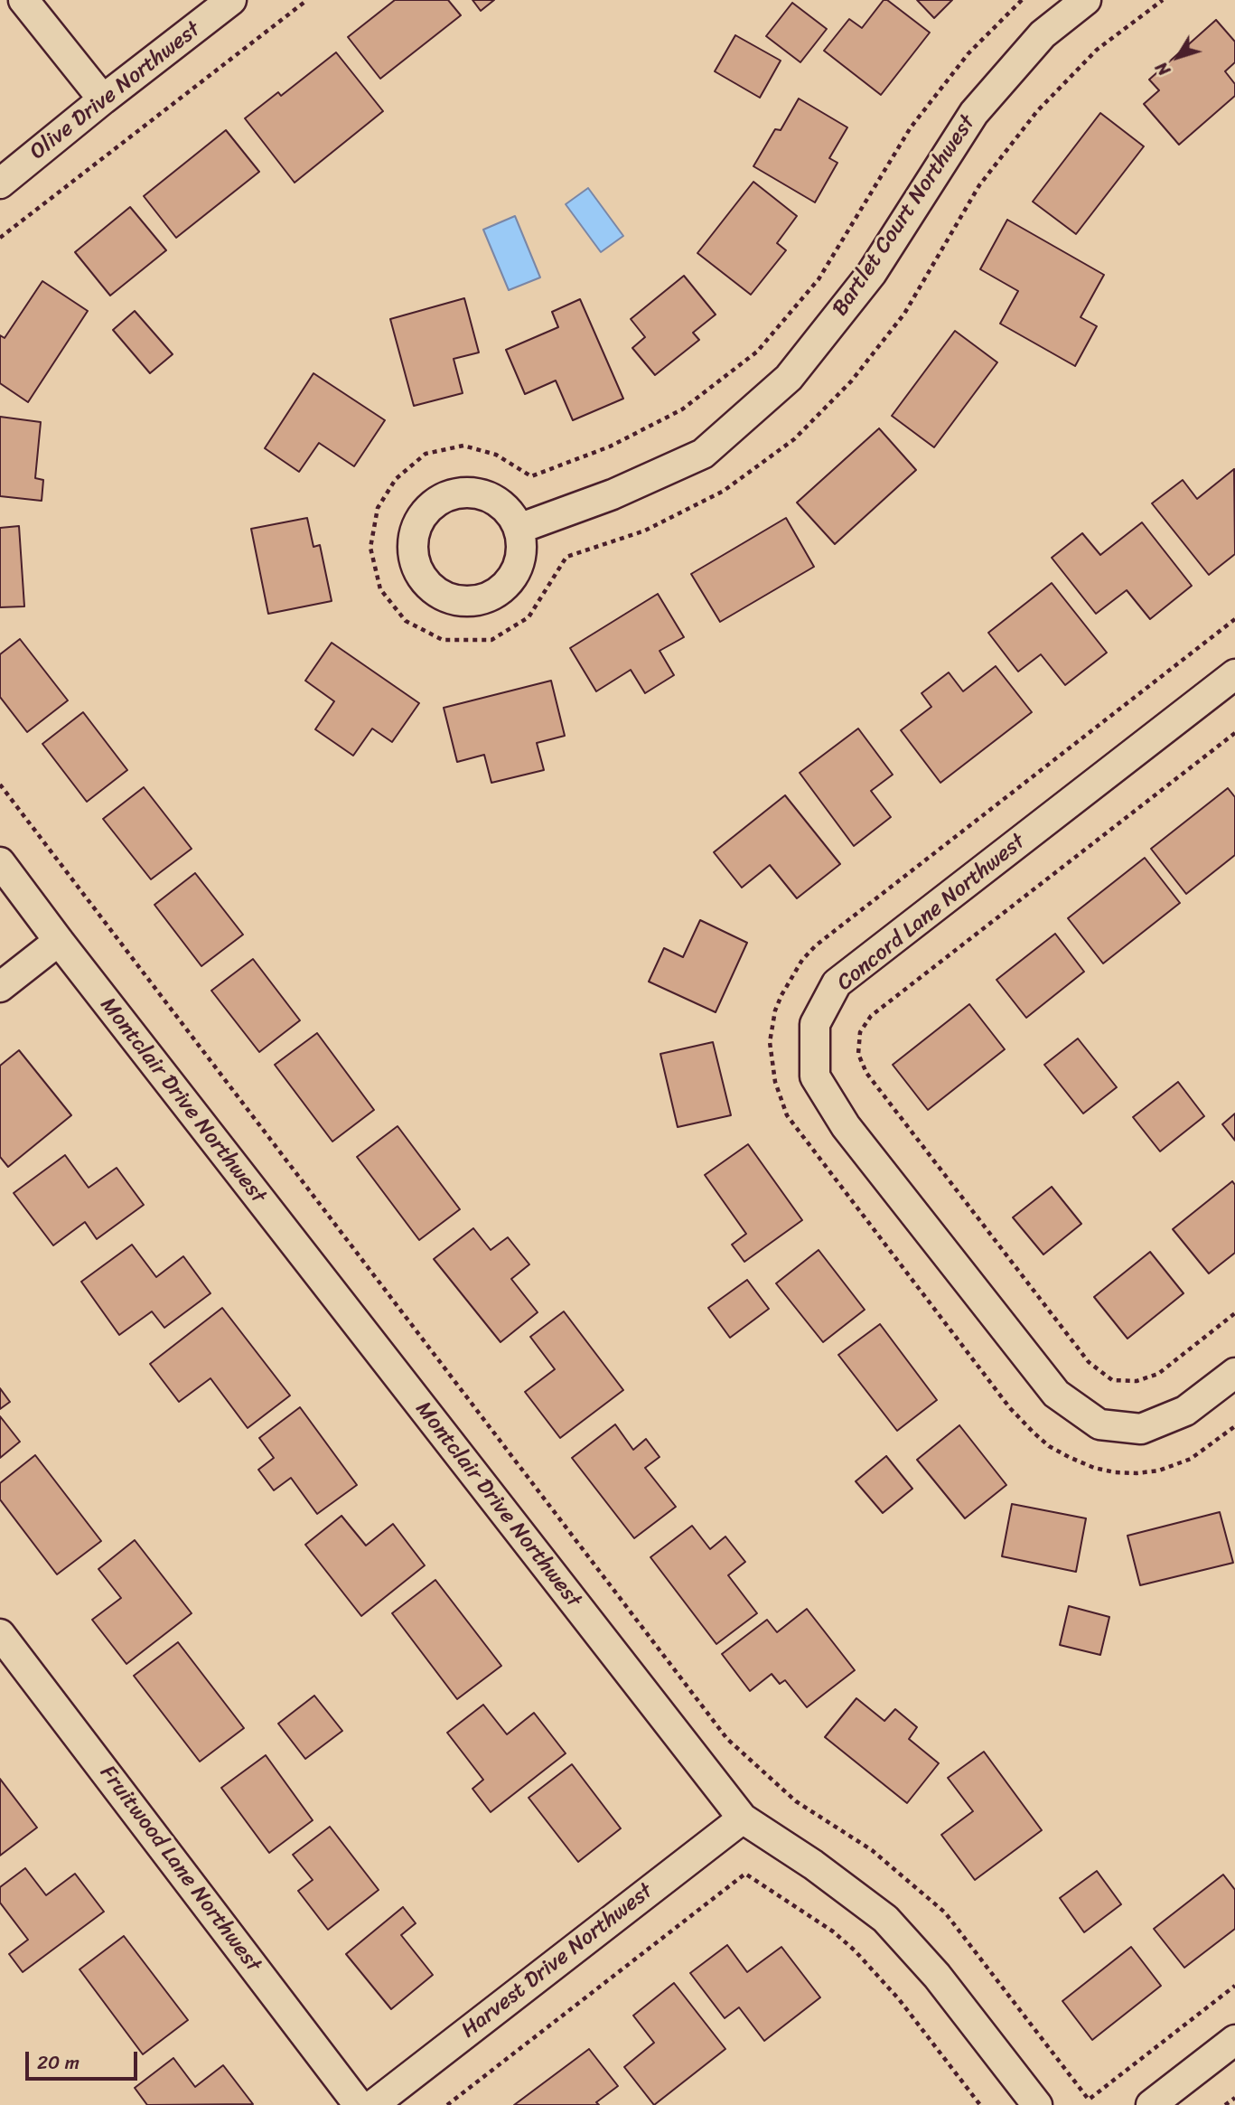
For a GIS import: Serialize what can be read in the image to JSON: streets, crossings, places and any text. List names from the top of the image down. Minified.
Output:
{"streets":{"street":["Olive Drive Northwest","Bartlet Court Northwest","Concord Lane Northwest","Montclair Drive Northwest","Fruitwood Lane Northwest","Harvest Drive Northwest"]},"crossings":[["Montclair Drive Northwest","Harvest Drive Northwest"]],"scale_bar":"20 m","north":"bottom left"}
